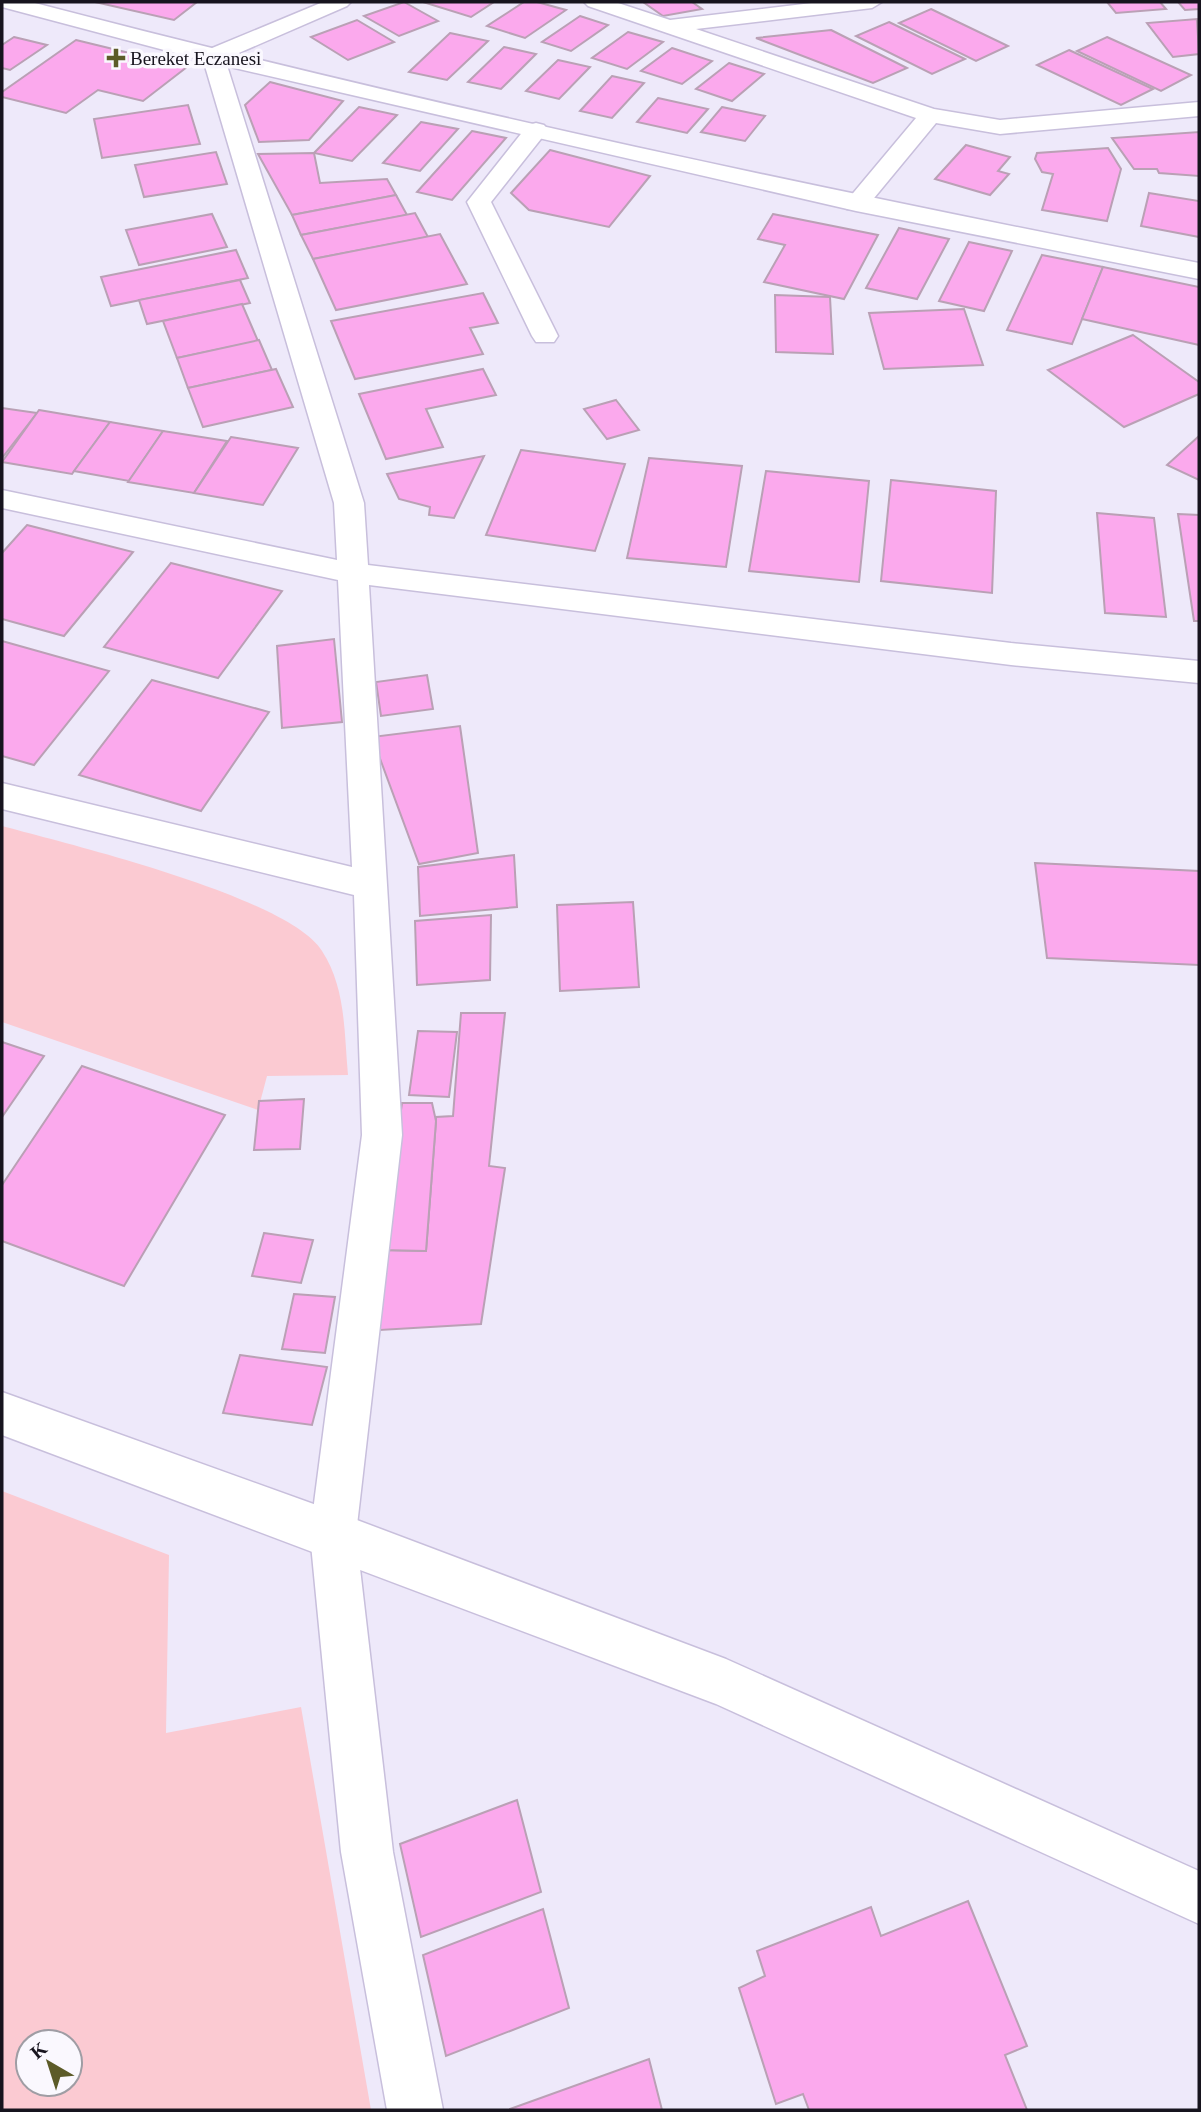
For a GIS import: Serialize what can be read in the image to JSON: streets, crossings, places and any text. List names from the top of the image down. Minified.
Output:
{"places":{"health":["Bereket Eczanesi"]},"north":"top left"}
